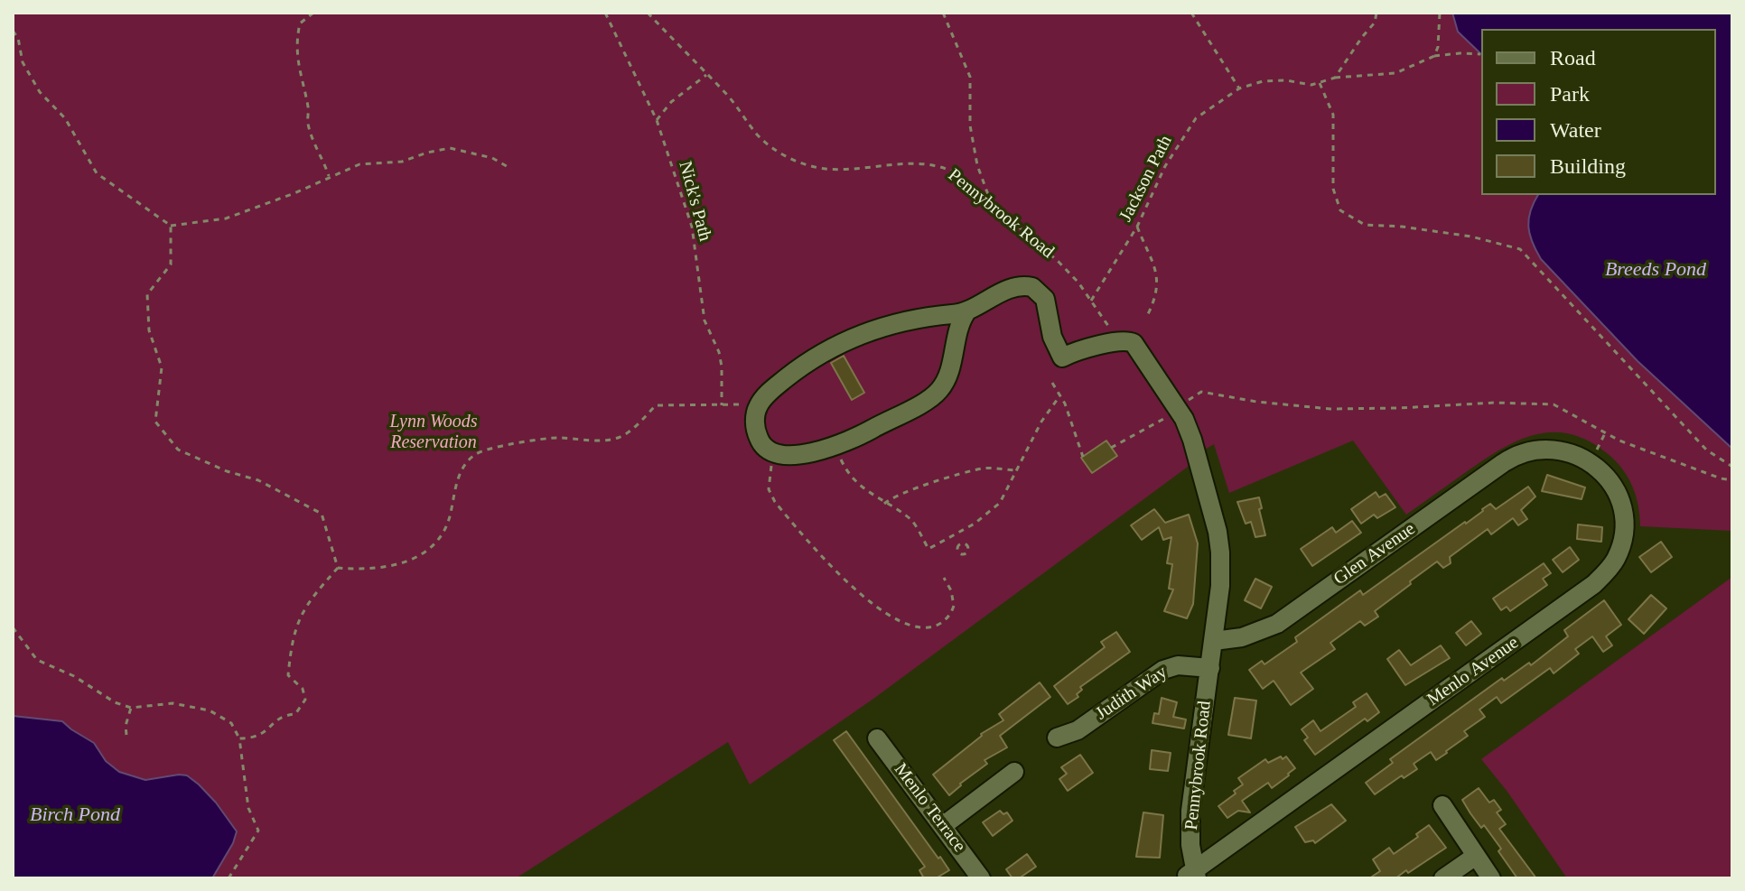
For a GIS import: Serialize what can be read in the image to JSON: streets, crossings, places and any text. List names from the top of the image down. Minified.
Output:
{"streets":{"street":["Pennybrook Road","Glen Avenue","Menlo Avenue","Judith Way","Menlo Terrace"],"path":["Jackson Path","Nick's Path"]},"crossings":[["Jackson Path","Pennybrook Road"],["Pennybrook Road","Glen Avenue"],["Pennybrook Road","Menlo Avenue"],["Pennybrook Road","Judith Way"],["Glen Avenue","Menlo Avenue"]],"water":["Breeds Pond","Birch Pond"],"parks":["Lynn Woods Reservation"],"legend":["Road","Park","Water","Building"]}
